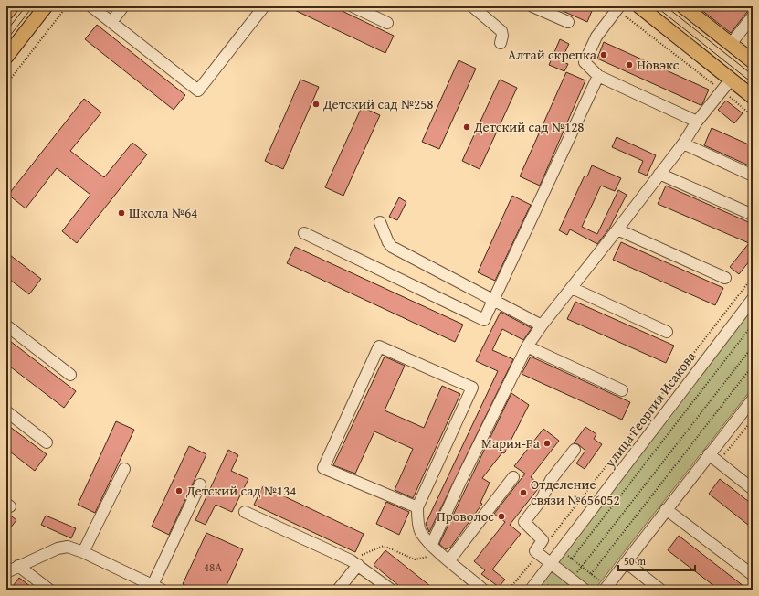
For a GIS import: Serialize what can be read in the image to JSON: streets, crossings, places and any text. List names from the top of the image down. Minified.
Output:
{"streets":{"street":["улица Георгия Исакова"]},"places":["Алтай скрепка","Новэкс","Детский сад №258","Детский сад №128","Школа №64","Мария-Ра","Детский сад №134","Отделение связи №656052","Проволос"],"house_numbers":["48А"],"scale_bar":"50 m"}
